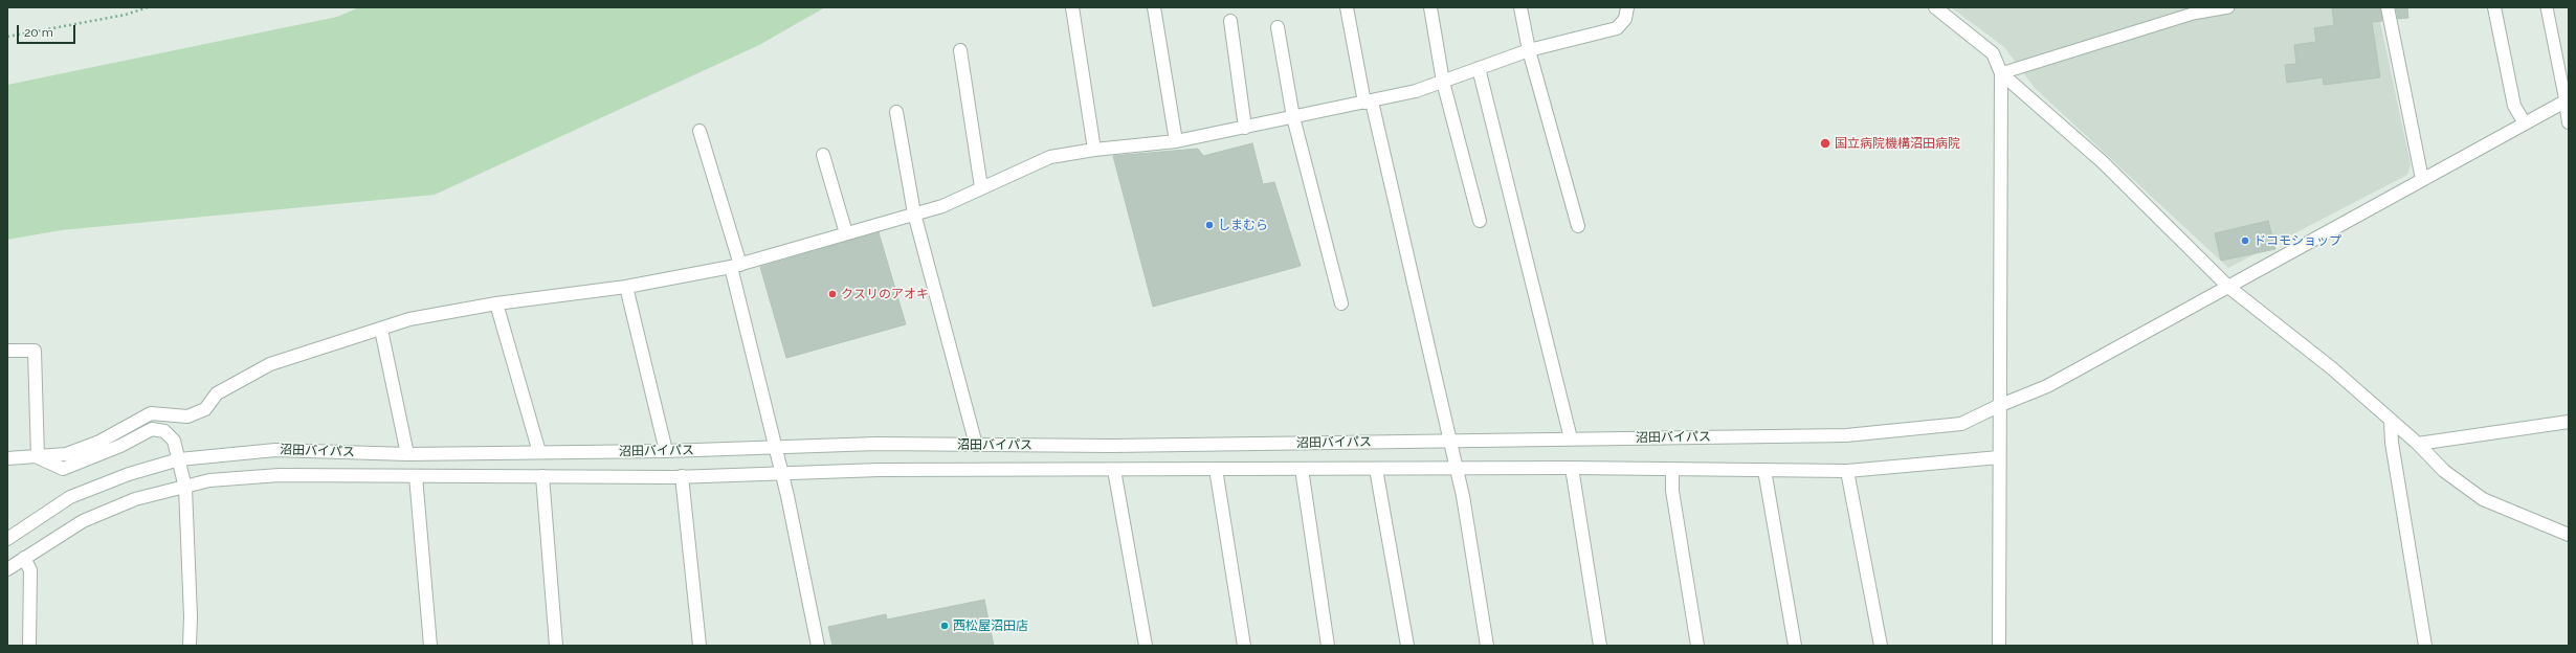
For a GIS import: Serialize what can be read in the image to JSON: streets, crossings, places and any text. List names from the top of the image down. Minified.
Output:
{"streets":{"street":["沼田バイパス"]},"places":["国立病院機構沼田病院","しまむら","ドコモショップ","クスリのアオキ","西松屋沼田店"],"scale_bar":"20 m"}
